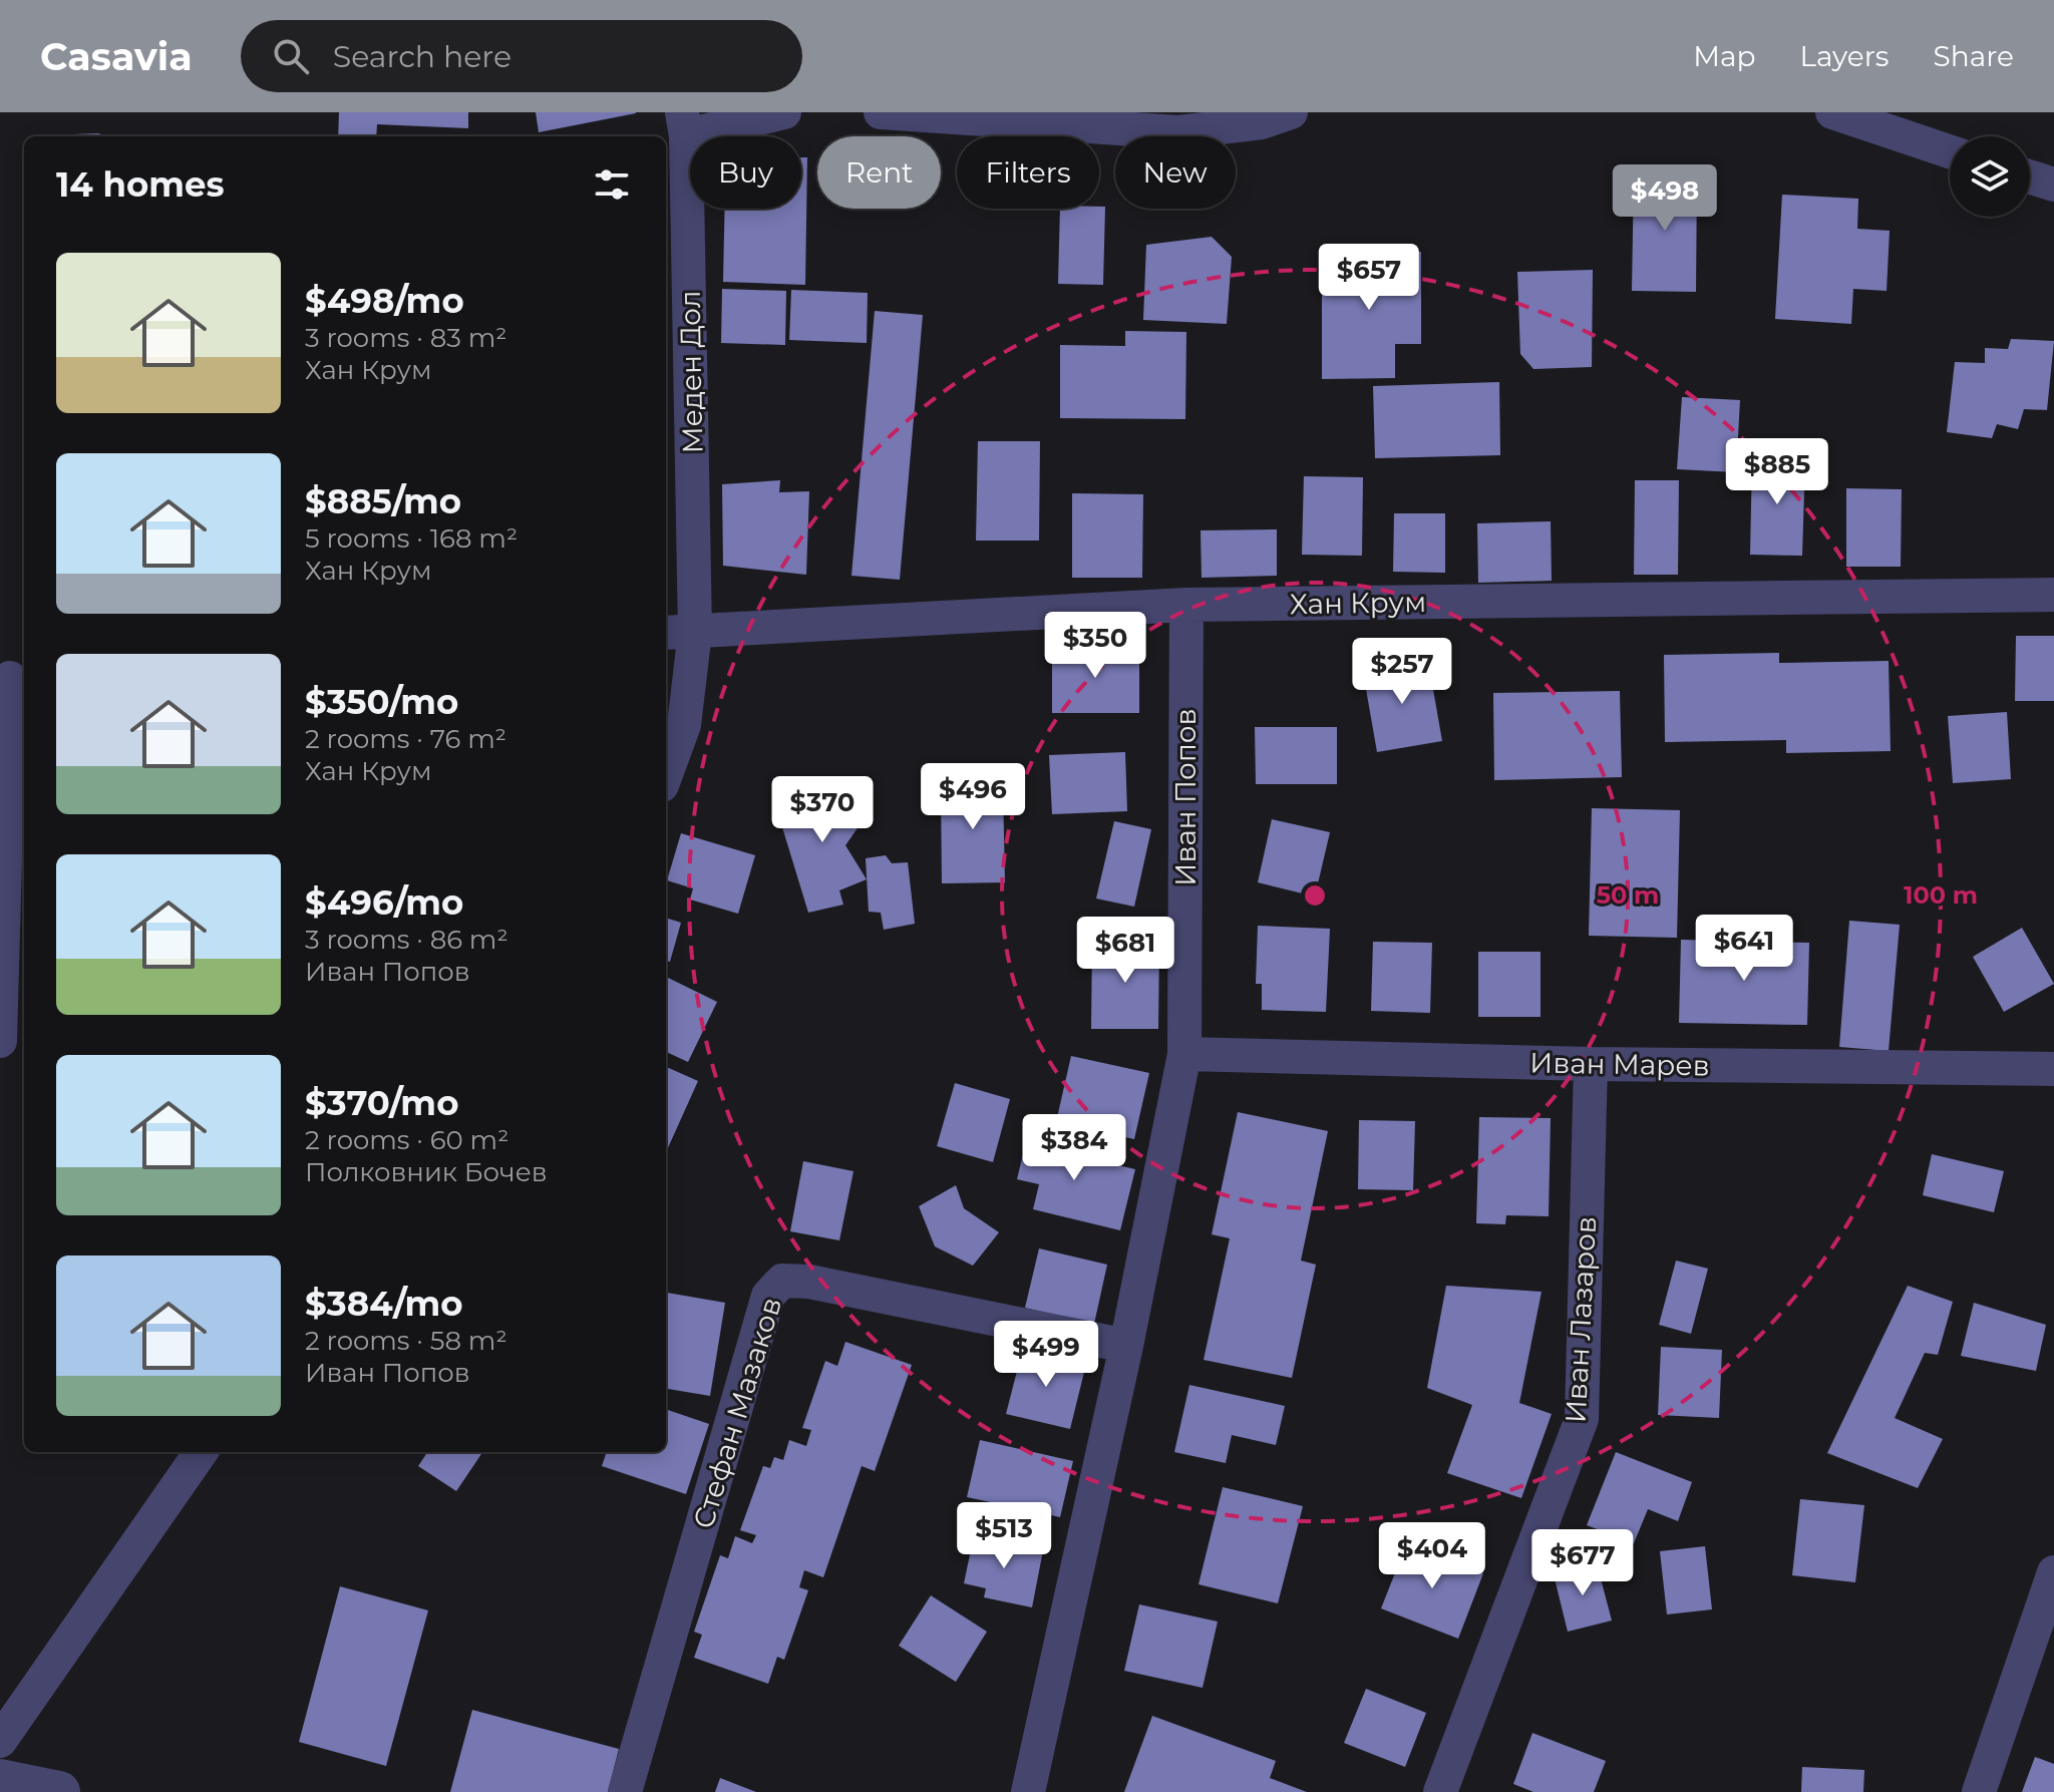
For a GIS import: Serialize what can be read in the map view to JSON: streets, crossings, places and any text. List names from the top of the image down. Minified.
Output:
{"streets":{"street":["Меден Дол","Хан Крум","Иван Попов","Иван Марев","Иван Лазаров","Стефан Мазаков"]},"crossings":[["Меден Дол","Хан Крум"],["Хан Крум","Иван Попов"],["Иван Попов","Иван Марев"],["Иван Попов","Стефан Мазаков"],["Иван Марев","Иван Лазаров"]],"page":{"header":"Casavia","search":"Search here","nav":["Map","Layers","Share"],"chip":["Buy","Rent","Filters","New"],"heading":"14 homes","price":["$498","$657","$885","$350","$257","$496","$370","$641","$681","$384","$499","$513","$404","$677"],"list":[{"name":"$498/mo","note":"3 rooms · 83 m² · Хан Крум"},{"name":"$885/mo","note":"5 rooms · 168 m² · Хан Крум"},{"name":"$350/mo","note":"2 rooms · 76 m² · Хан Крум"},{"name":"$496/mo","note":"3 rooms · 86 m² · Иван Попов"},{"name":"$370/mo","note":"2 rooms · 60 m² · Полковник Бочев"},{"name":"$384/mo","note":"2 rooms · 58 m² · Иван Попов"}]},"rings":["50 m","100 m"]}
